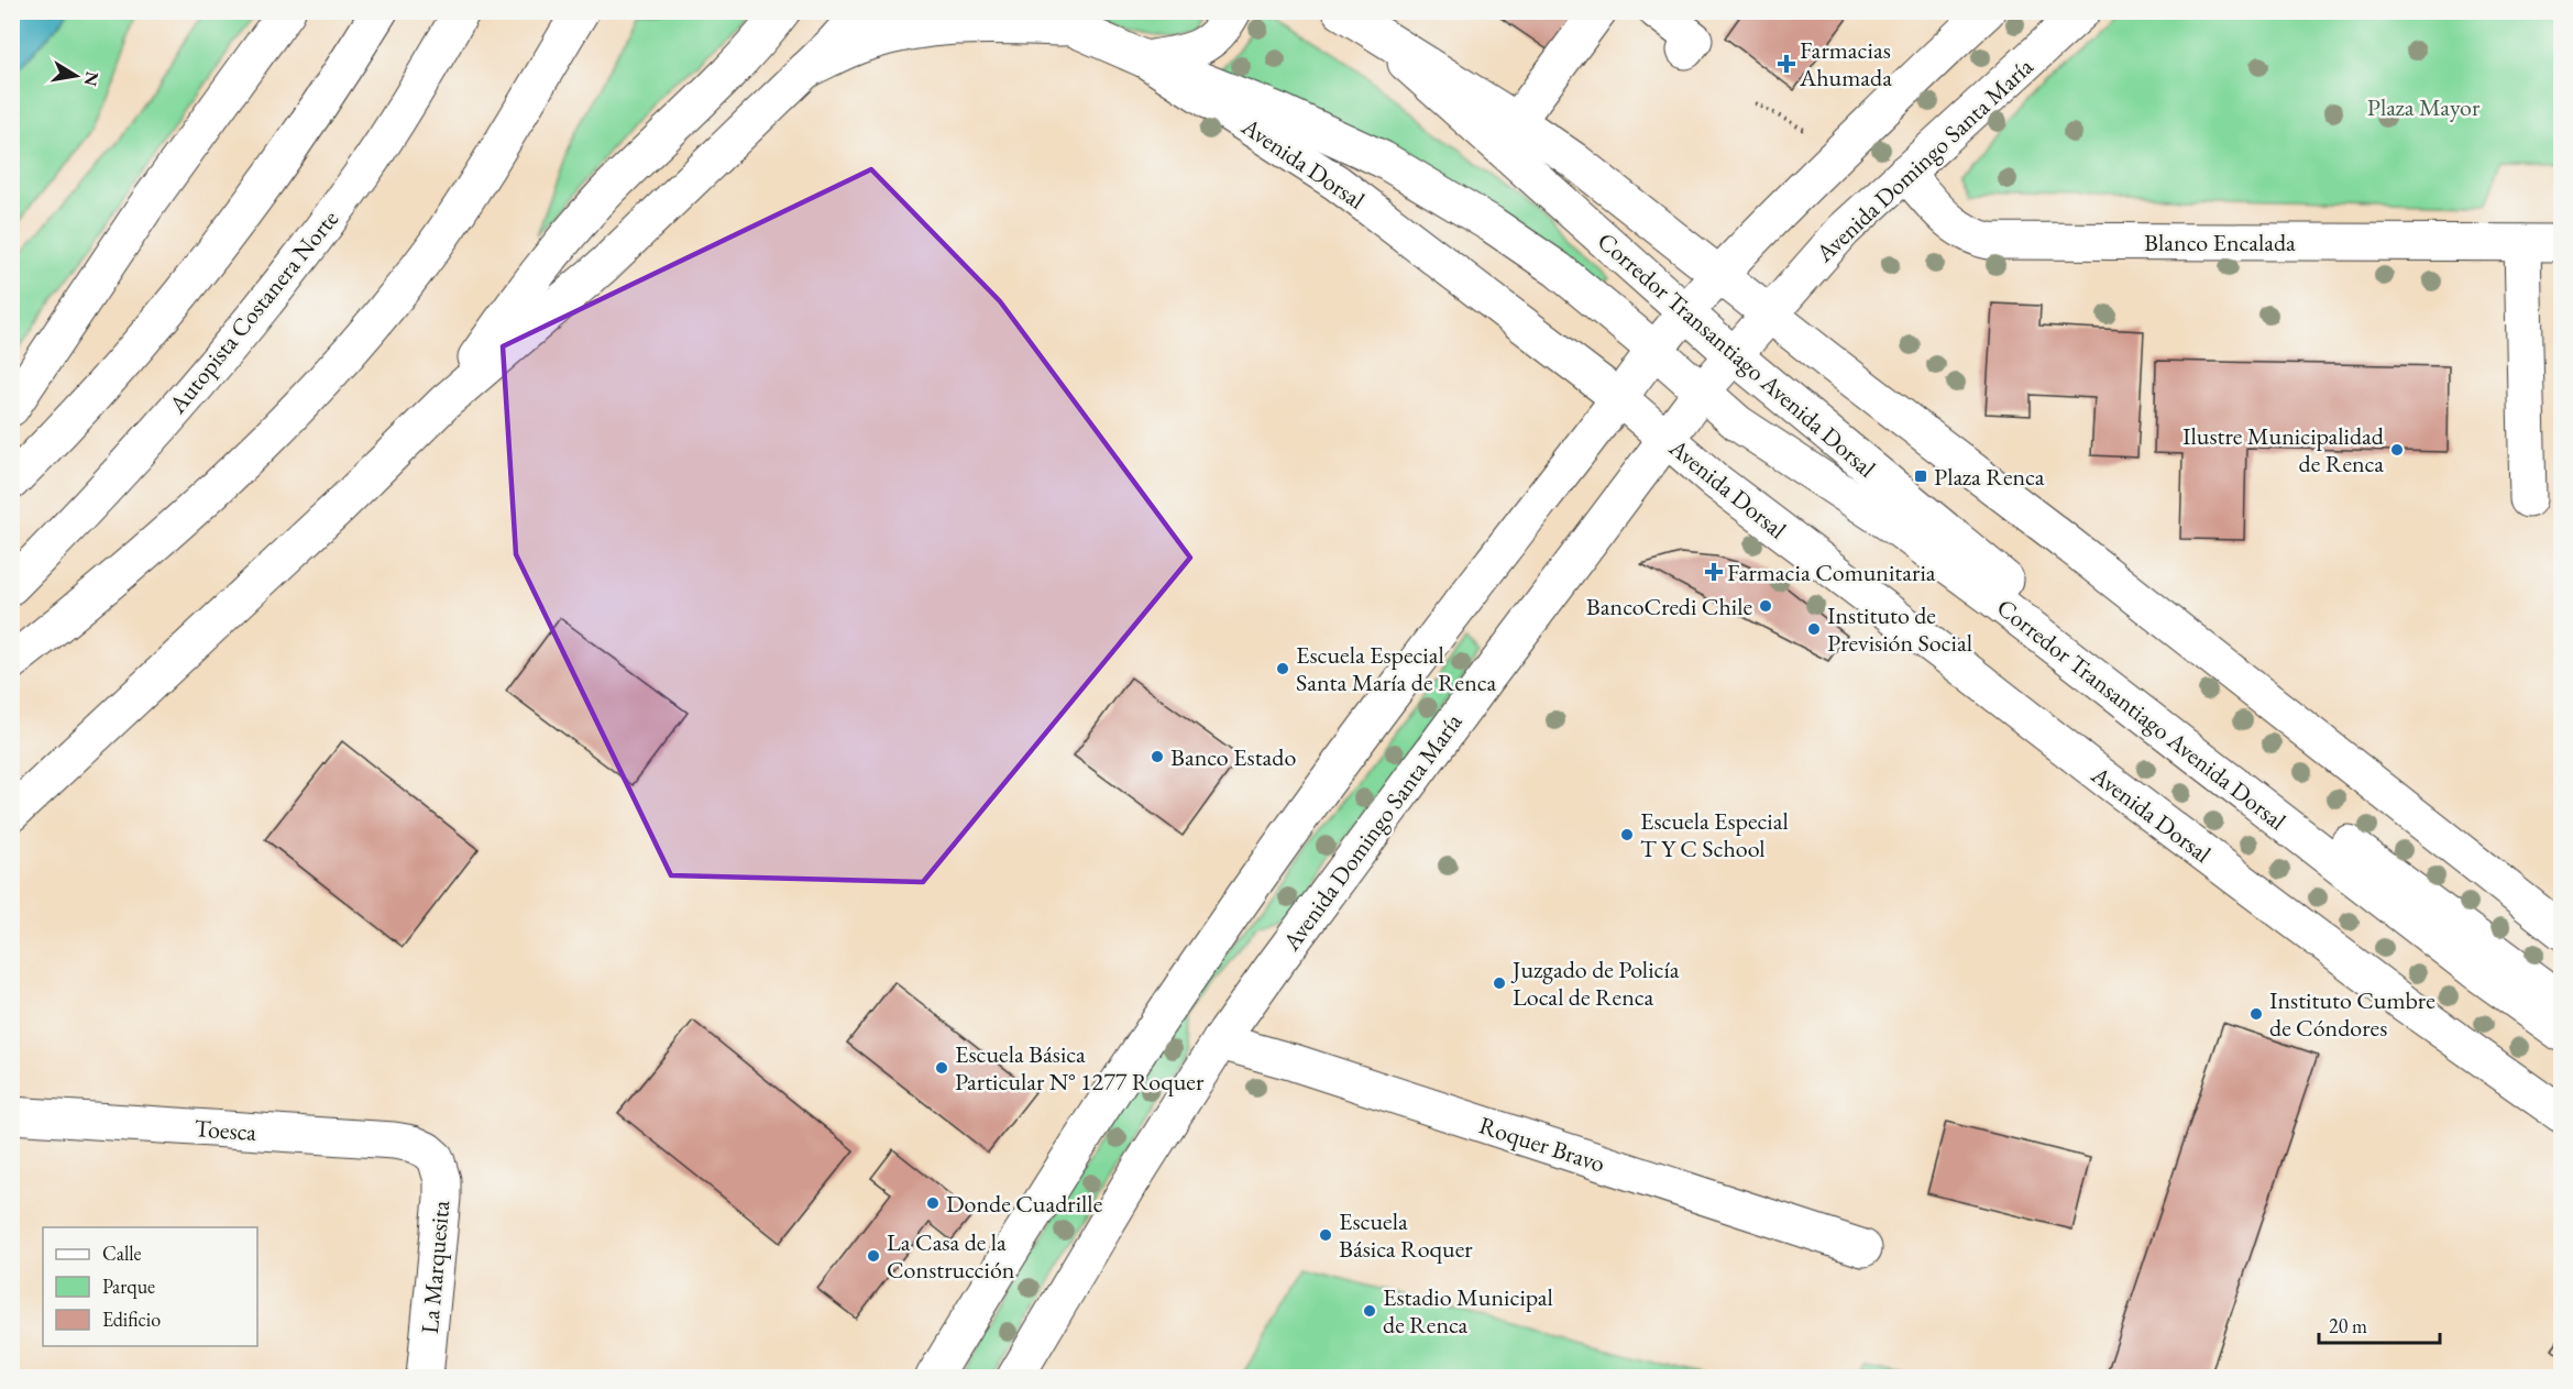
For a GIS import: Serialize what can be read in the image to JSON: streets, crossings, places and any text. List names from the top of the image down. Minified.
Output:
{"streets":{"main road":["Avenida Domingo Santa María","Avenida Dorsal","Blanco Encalada","Autopista Costanera Norte","Corredor Transantiago Avenida Dorsal","Toesca","Roquer Bravo","La Marquesita"]},"crossings":[["Avenida Domingo Santa María","Avenida Dorsal"],["Avenida Domingo Santa María","Blanco Encalada"],["Avenida Domingo Santa María","Corredor Transantiago Avenida Dorsal"],["Avenida Domingo Santa María","Roquer Bravo"],["Avenida Dorsal","Corredor Transantiago Avenida Dorsal"],["Toesca","La Marquesita"]],"parks":["Plaza Mayor"],"places":{"health":["Farmacias Ahumada","Farmacia Comunitaria"],"other":["Ilustre Municipalidad de Renca","BancoCredi Chile","Instituto de Previsión Social","Escuela Especial Santa María de Renca","Banco Estado","Escuela Especial T Y C School","Juzgado de Policía Local de Renca","Instituto Cumbre de Cóndores","Escuela Básica Particular N° 1277 Roquer","Donde Cuadrille","Escuela Básica Roquer","La Casa de la Construcción","Estadio Municipal de Renca"],"transit":["Plaza Renca"]},"legend":["Calle","Parque","Edificio"],"scale_bar":"20 m","north":"right"}
